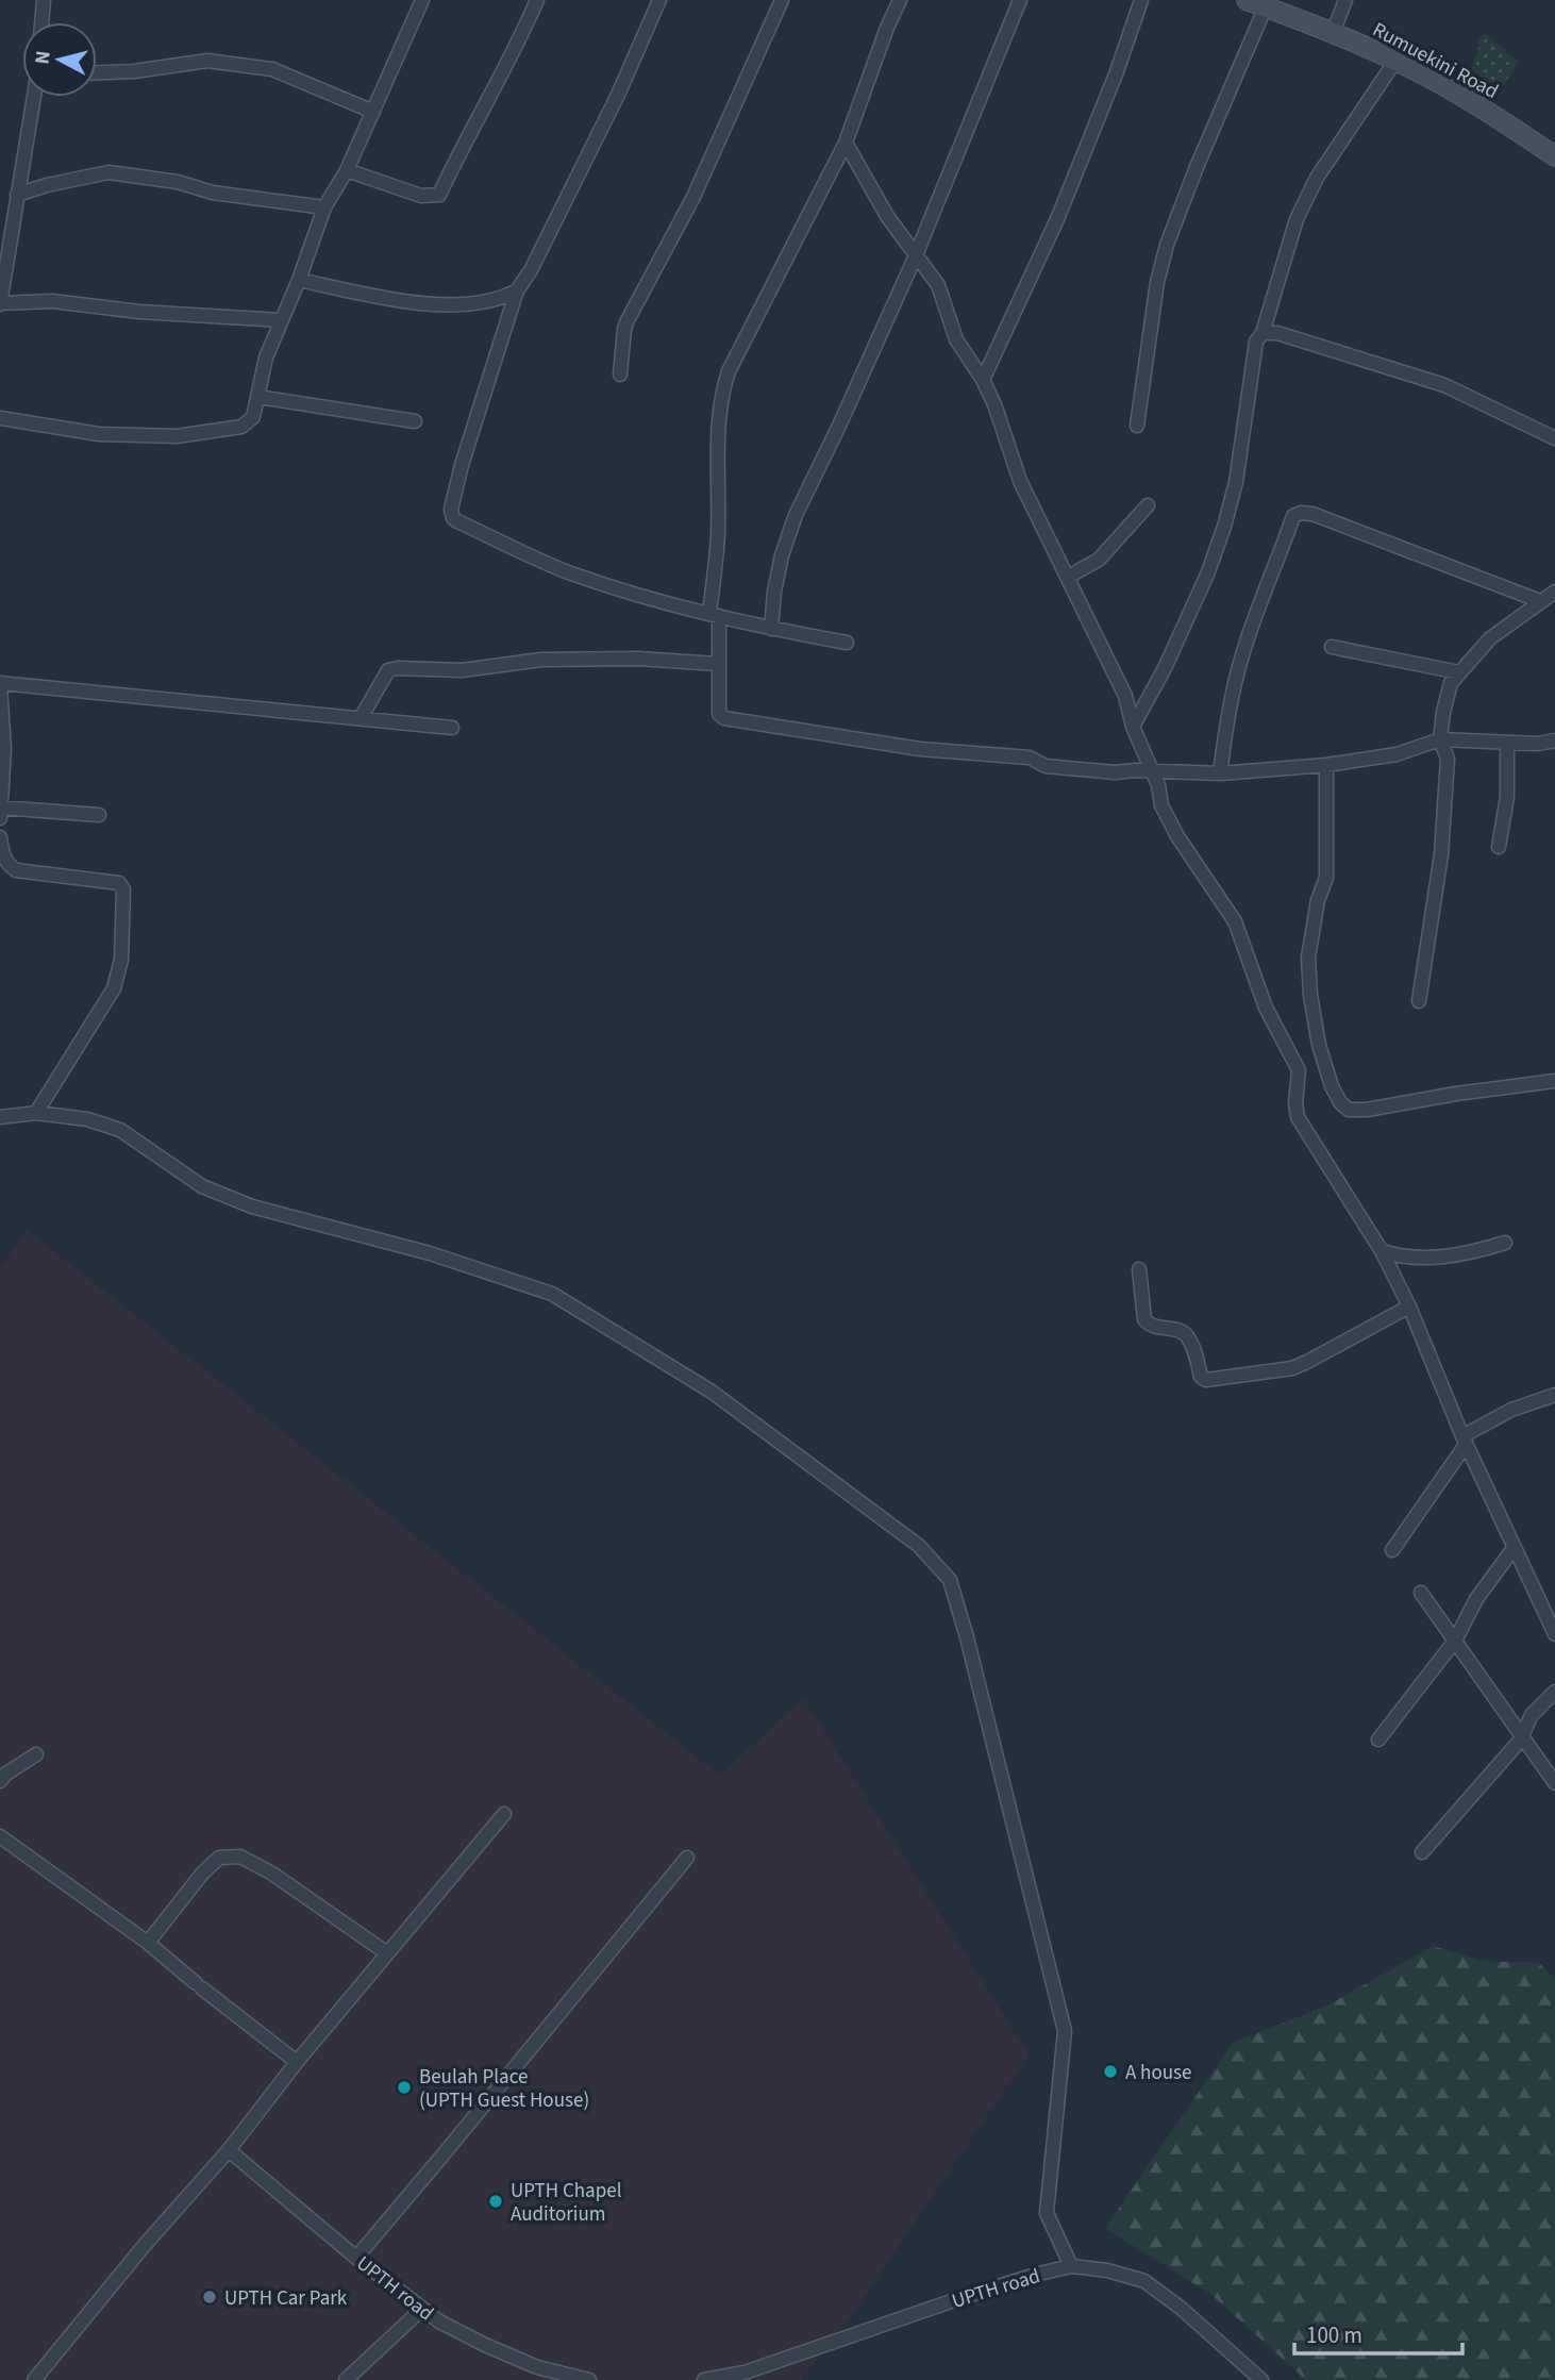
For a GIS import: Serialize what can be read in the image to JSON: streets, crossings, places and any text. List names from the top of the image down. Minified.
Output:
{"streets":{"street":["Rumuekini Road","UPTH road"]},"places":["A house","Beulah Place (UPTH Guest House)","UPTH Chapel Auditorium","UPTH Car Park"],"scale_bar":"100 m","north":"left"}
